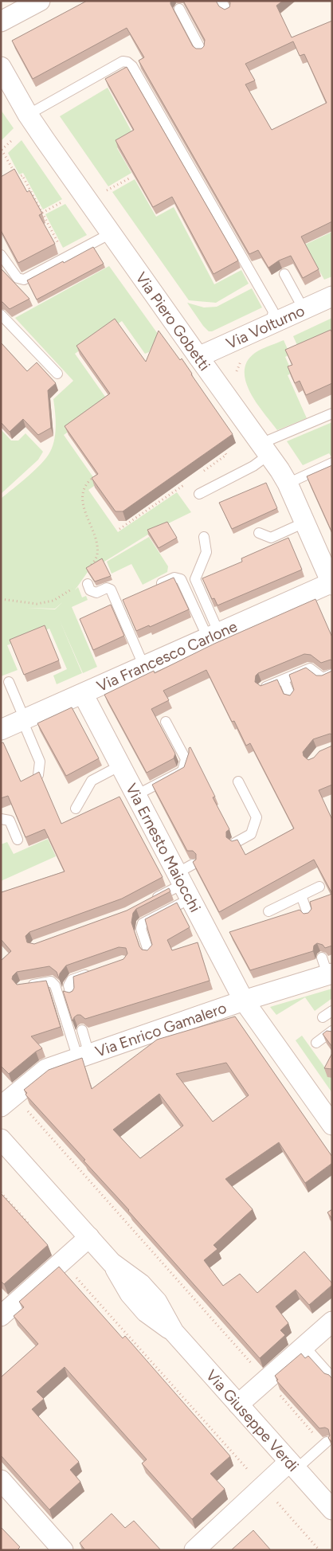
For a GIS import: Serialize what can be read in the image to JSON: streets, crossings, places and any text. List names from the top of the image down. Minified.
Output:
{"streets":{"street":["Via Piero Gobetti","Via Volturno","Via Francesco Carlone","Via Ernesto Maiocchi","Via Enrico Gamalero","Via Giuseppe Verdi"]},"crossings":[["Via Piero Gobetti","Via Volturno"],["Via Piero Gobetti","Via Francesco Carlone"],["Via Francesco Carlone","Via Ernesto Maiocchi"],["Via Ernesto Maiocchi","Via Enrico Gamalero"]]}
